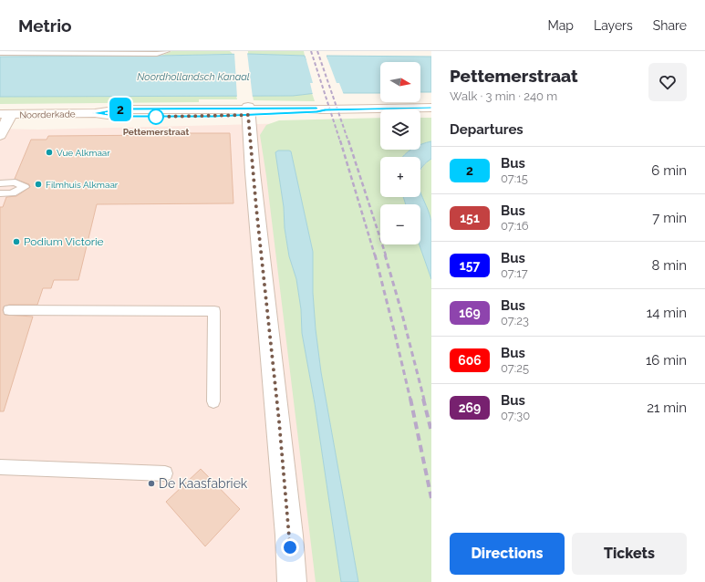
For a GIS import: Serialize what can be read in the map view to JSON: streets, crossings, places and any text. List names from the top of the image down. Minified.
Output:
{"streets":{"main road":["Noorderkade"]},"water":["Noordhollandsch Kanaal"],"places":["Pettemerstraat","Vue Alkmaar","Filmhuis Alkmaar","Podium Victorie","De Kaasfabriek"],"lines":["bus line 2"],"north":"right","page":{"header":"Metrio","nav":["Map","Layers","Share"],"on_map":"2","heading":[["Pettemerstraat","Walk · 3 min · 240 m"],"Departures"],"map_buttons":["+","−"],"list":[{"mark":"2","name":"Bus","note":"07:15","value":"6 min"},{"mark":"151","name":"Bus","note":"07:16","value":"7 min"},{"mark":"157","name":"Bus","note":"07:17","value":"8 min"},{"mark":"169","name":"Bus","note":"07:23","value":"14 min"},{"mark":"606","name":"Bus","note":"07:25","value":"16 min"},{"mark":"269","name":"Bus","note":"07:30","value":"21 min"}],"buttons":["Directions","Tickets"]}}
